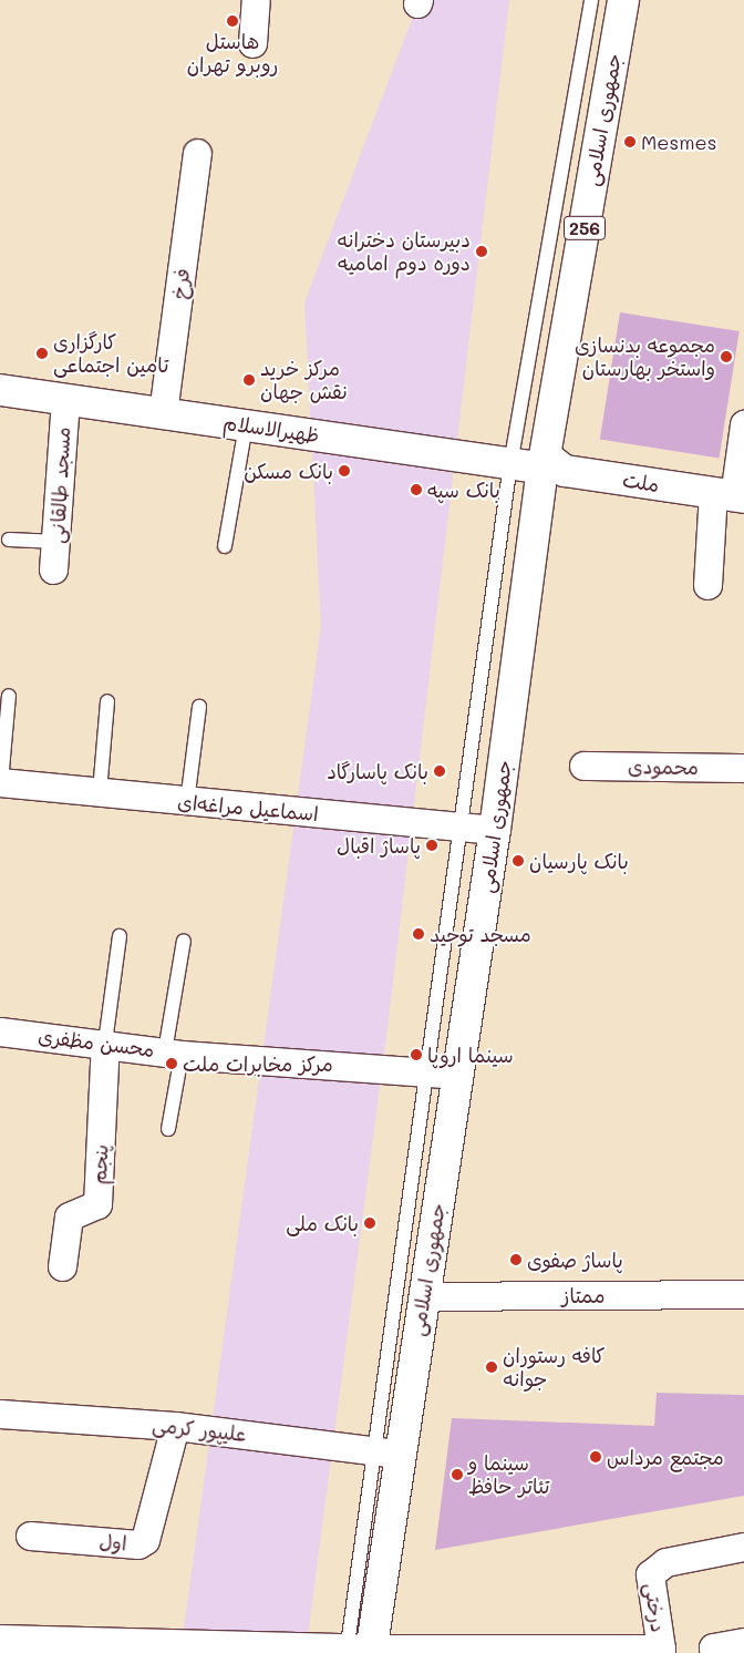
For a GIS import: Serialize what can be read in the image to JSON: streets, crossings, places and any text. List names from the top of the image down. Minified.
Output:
{"streets":{"main road":["جمهوری اسلامی","256","ظهیرالاسلام","ملت"],"street":["فرخ","مسجد طالقانی","محمودی","اسماعیل مراغه‌ای","محسن مظفری","پنجم","ممتاز","علیپور کرمی","اول","درختی"]},"crossings":[["جمهوری اسلامی","ظهیرالاسلام"],["جمهوری اسلامی","ملت"],["جمهوری اسلامی","اسماعیل مراغه‌ای"],["جمهوری اسلامی","محسن مظفری"],["جمهوری اسلامی","ممتاز"],["جمهوری اسلامی","علیپور کرمی"],["جمهوری اسلامی","درختی"],["فرخ","ظهیرالاسلام"],["ظهیرالاسلام","ملت"],["ظهیرالاسلام","مسجد طالقانی"],["محسن مظفری","پنجم"],["علیپور کرمی","اول"]],"places":["هاستل روبرو تهران","Mesmes","دبیرستان دخترانه دوره دوم امامیه","کارگزاری تامین اجتماعی","مجموعه بدنسازی واستخر بهارستان","مرکز خرید نقش جهان","بانک مسکن","بانک سپه","بانک پاسارگاد","پاساژ اقبال","بانک پارسیان","مسجد توحید","سینما اروپا","مرکز مخابرات ملت","بانک ملی","پاساژ صفوی","کافه رستوران جوانه","مجتمع مرداس","سینما و تئاتر حافظ"]}
